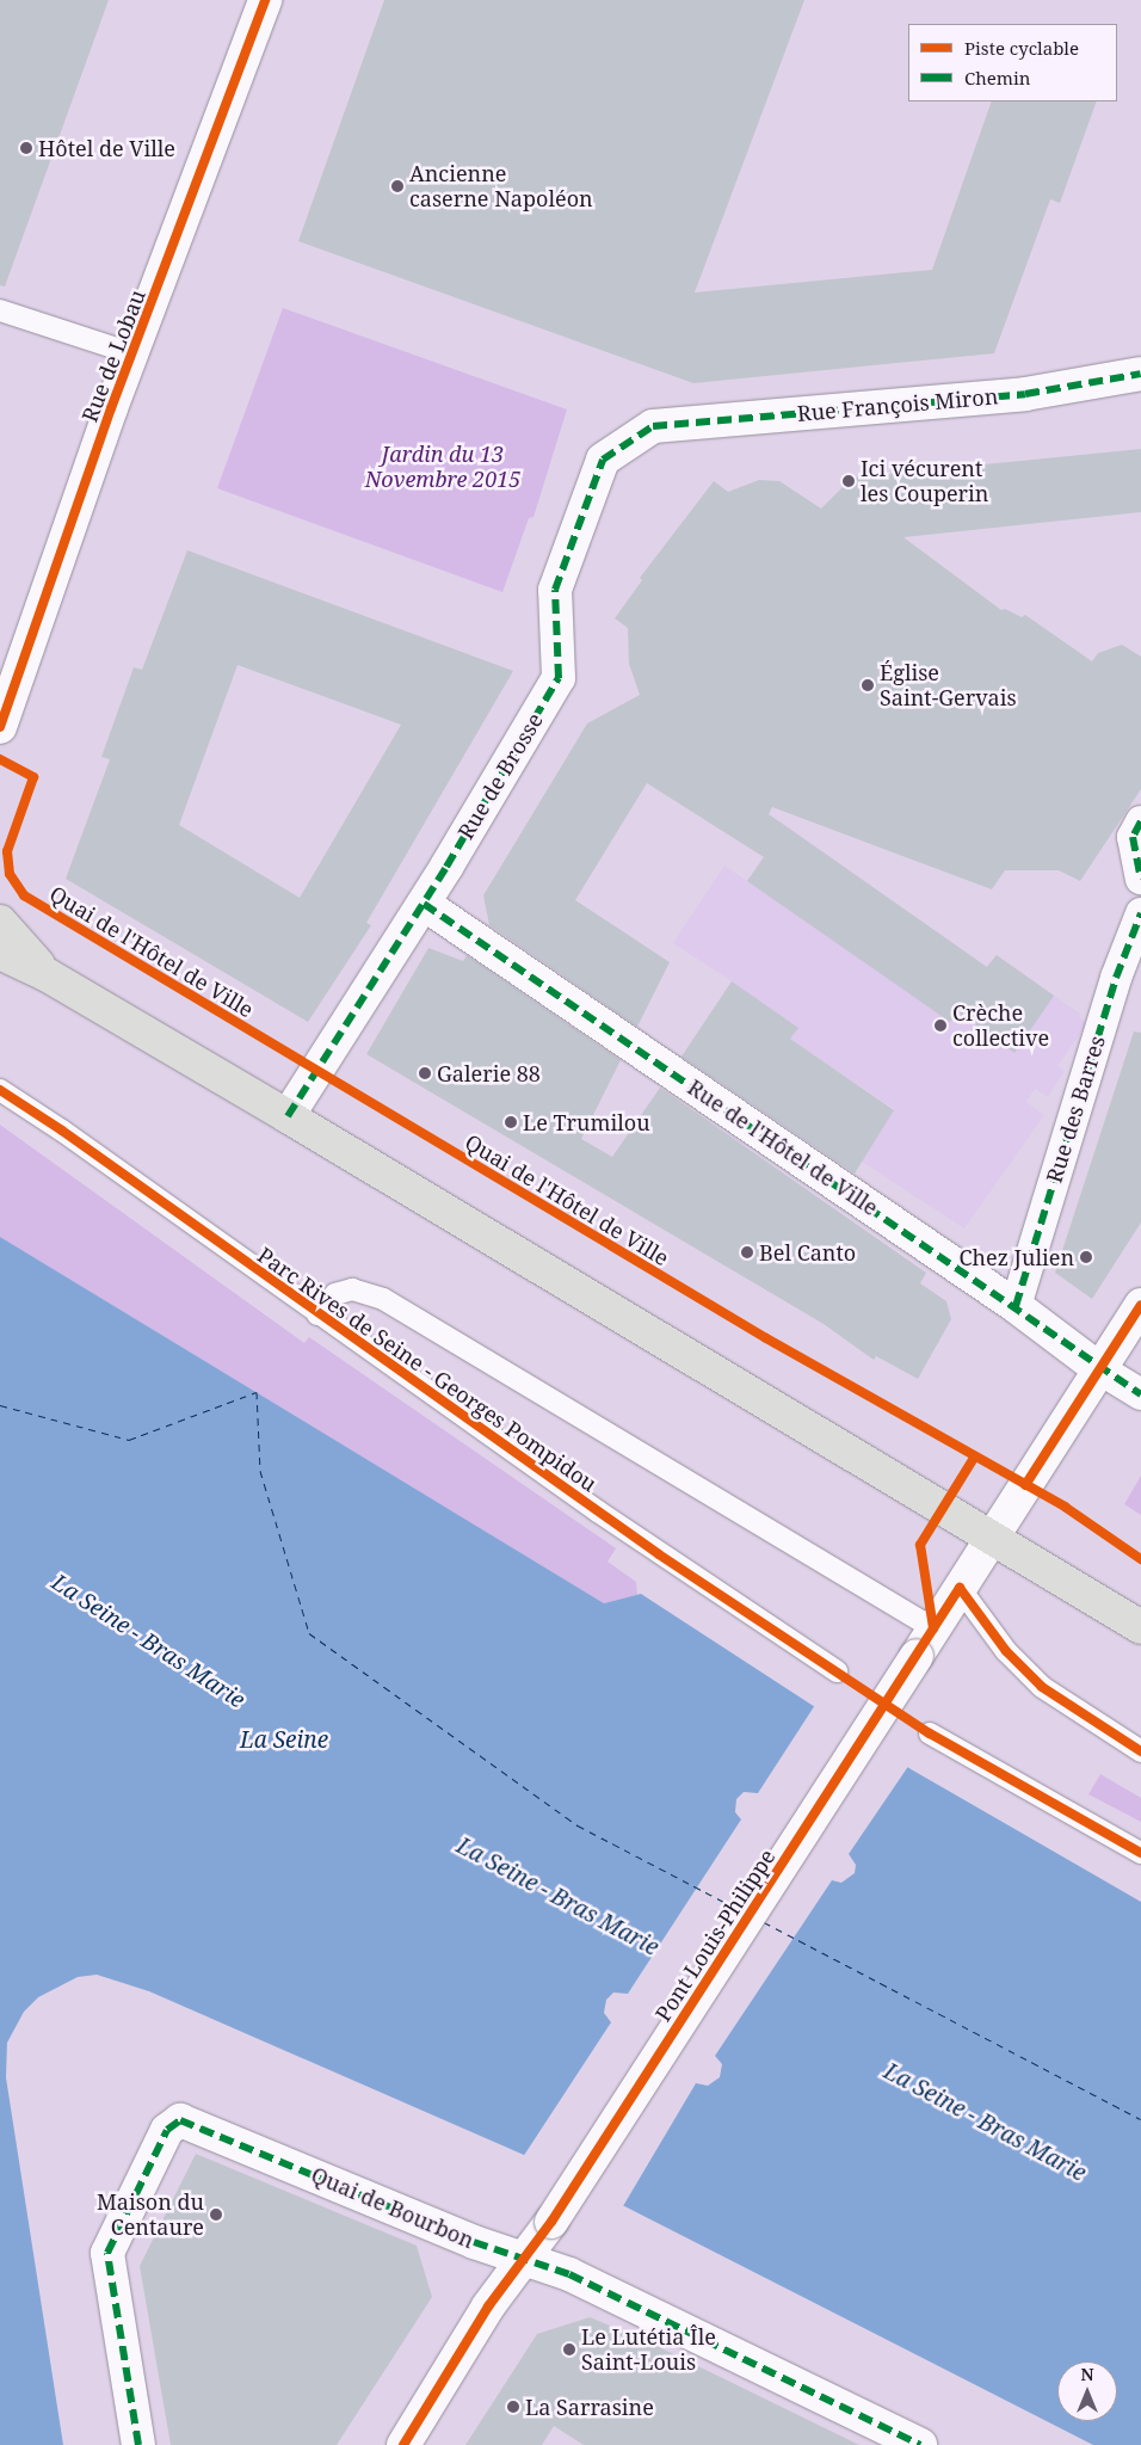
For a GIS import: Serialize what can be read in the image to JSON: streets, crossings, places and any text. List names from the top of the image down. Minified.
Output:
{"streets":{"street":["Rue de Lobau","Rue François Miron","Rue de Brosse","Rue des Barres","Rue de l'Hôtel de Ville","Pont Louis-Philippe","Quai de Bourbon"],"lane":["Parc Rives de Seine - Georges Pompidou"],"cycle path":["Quai de l'Hôtel de Ville"]},"crossings":[["Rue François Miron","Rue de Brosse"],["Rue de Brosse","Rue de l'Hôtel de Ville"],["Rue des Barres","Rue de l'Hôtel de Ville"],["Rue de l'Hôtel de Ville","Pont Louis-Philippe"],["Parc Rives de Seine - Georges Pompidou","Pont Louis-Philippe"],["Pont Louis-Philippe","Quai de Bourbon"]],"water":["La Seine - Bras Marie","La Seine"],"parks":["Jardin du 13 Novembre 2015"],"places":["Hôtel de Ville","Ancienne caserne Napoléon","Ici vécurent les Couperin","Église Saint-Gervais","Crèche collective","Galerie 88","Le Trumilou","Bel Canto","Chez Julien","Maison du Centaure","Le Lutétia Île Saint-Louis","La Sarrasine"],"legend":["Piste cyclable","Chemin"],"north":"top"}
